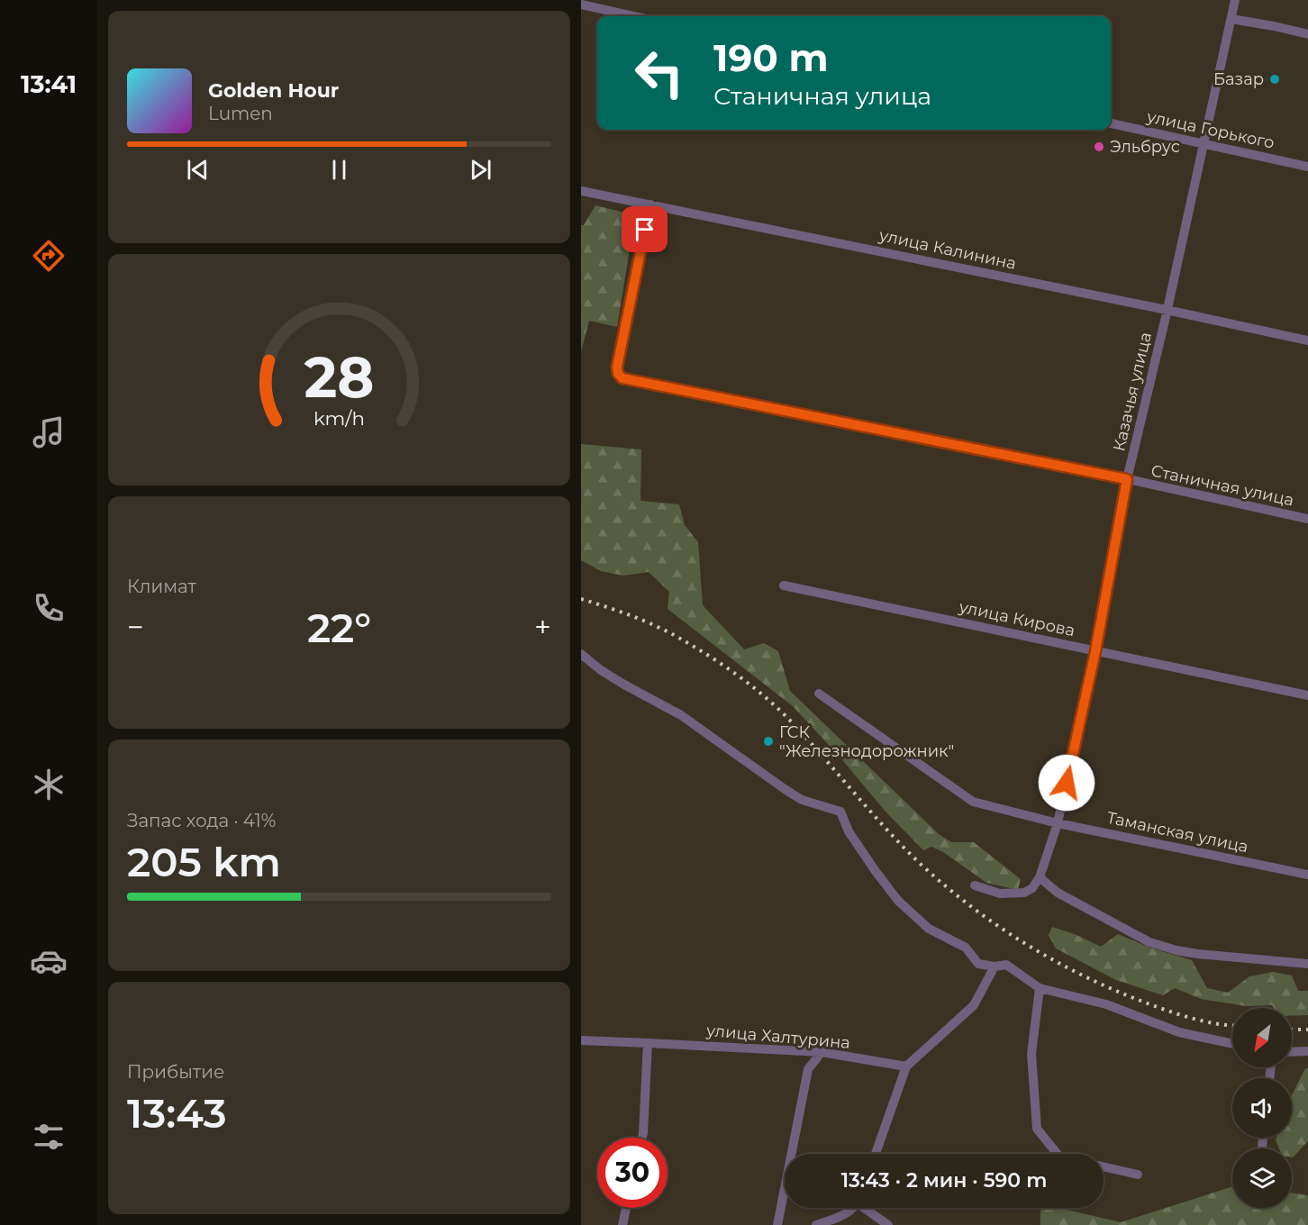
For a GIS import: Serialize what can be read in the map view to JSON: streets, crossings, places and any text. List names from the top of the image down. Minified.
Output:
{"streets":{"street":["улица Горького","улица Калинина","Казачья улица","Станичная улица","улица Кирова","Таманская улица","улица Халтурина"]},"crossings":[["улица Горького","Казачья улица"],["улица Калинина","Казачья улица"],["улица Калинина","Станичная улица"],["Казачья улица","Станичная улица"],["Казачья улица","улица Кирова"],["Казачья улица","Таманская улица"]],"places":["Базар","Эльбрус","ГСК \"Железнодорожник\""],"north":"bottom left","page":{"tabs":"13:41","turn":["190 m","Станичная улица"],"song":["Golden Hour","Lumen"],"tile":["Климат",["Запас хода · 41%","205 km"],["Прибытие","13:43"]],"heat":["−","22°","+"],"limit":"30","trip":"13:43 · 2 мин · 590 m","gauge":["28","km/h"]}}
